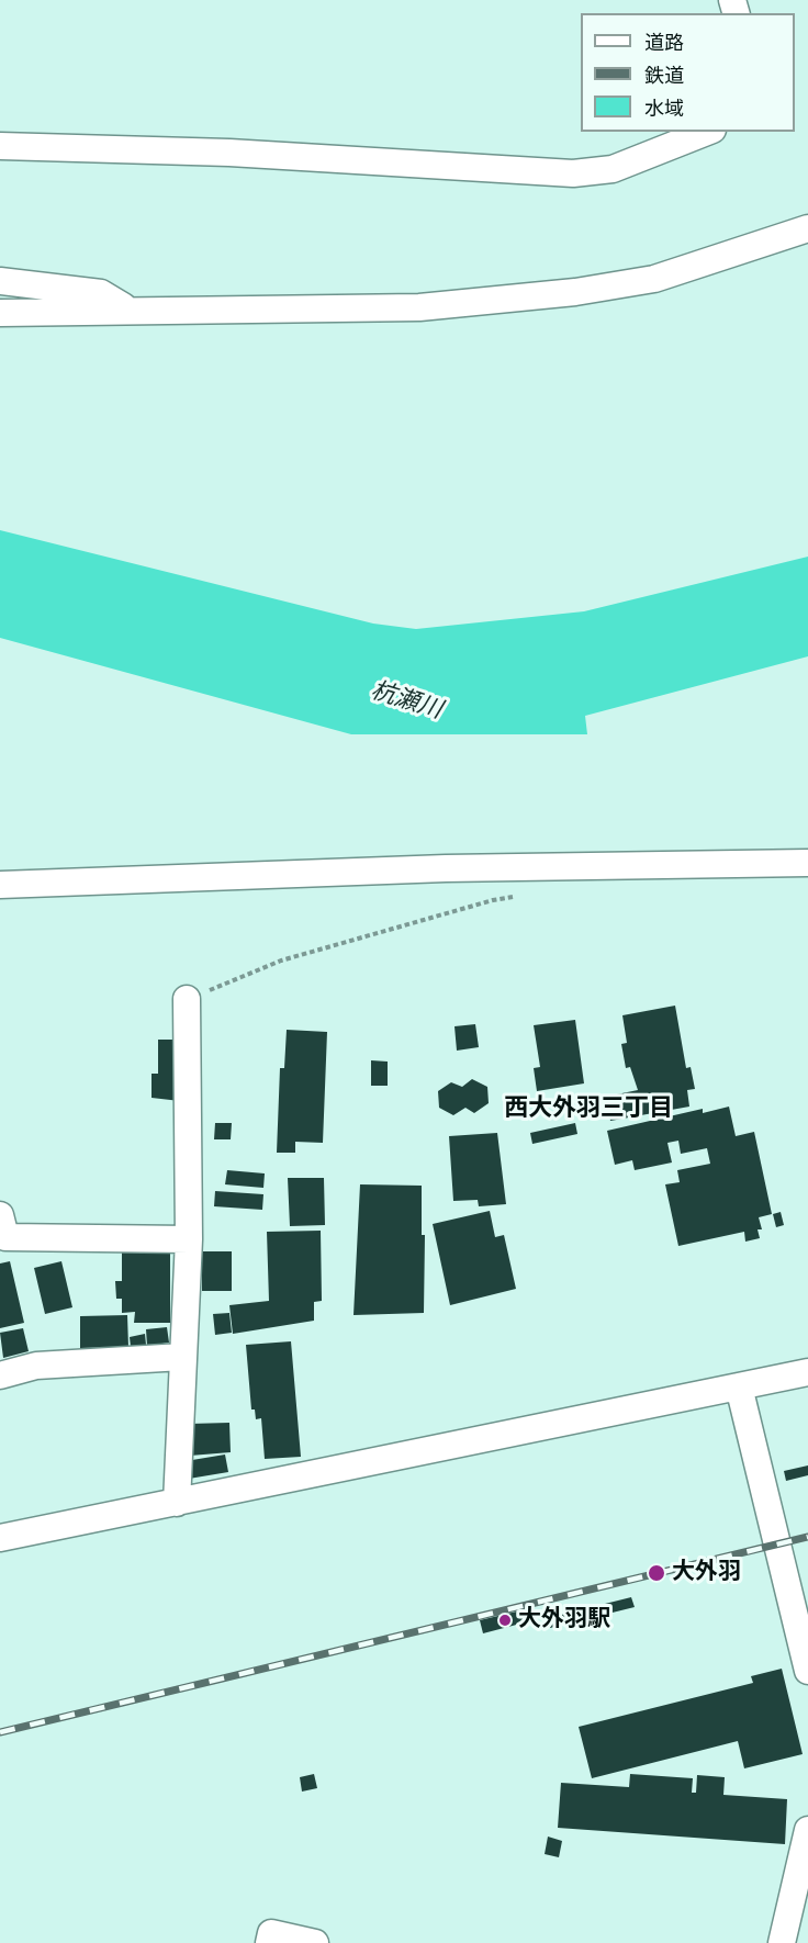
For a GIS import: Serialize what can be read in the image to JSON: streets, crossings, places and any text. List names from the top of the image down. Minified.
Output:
{"districts":["西大外羽三丁目"],"water":["杭瀬川"],"places":["大外羽","大外羽駅"],"legend":["道路","鉄道","水域"]}
